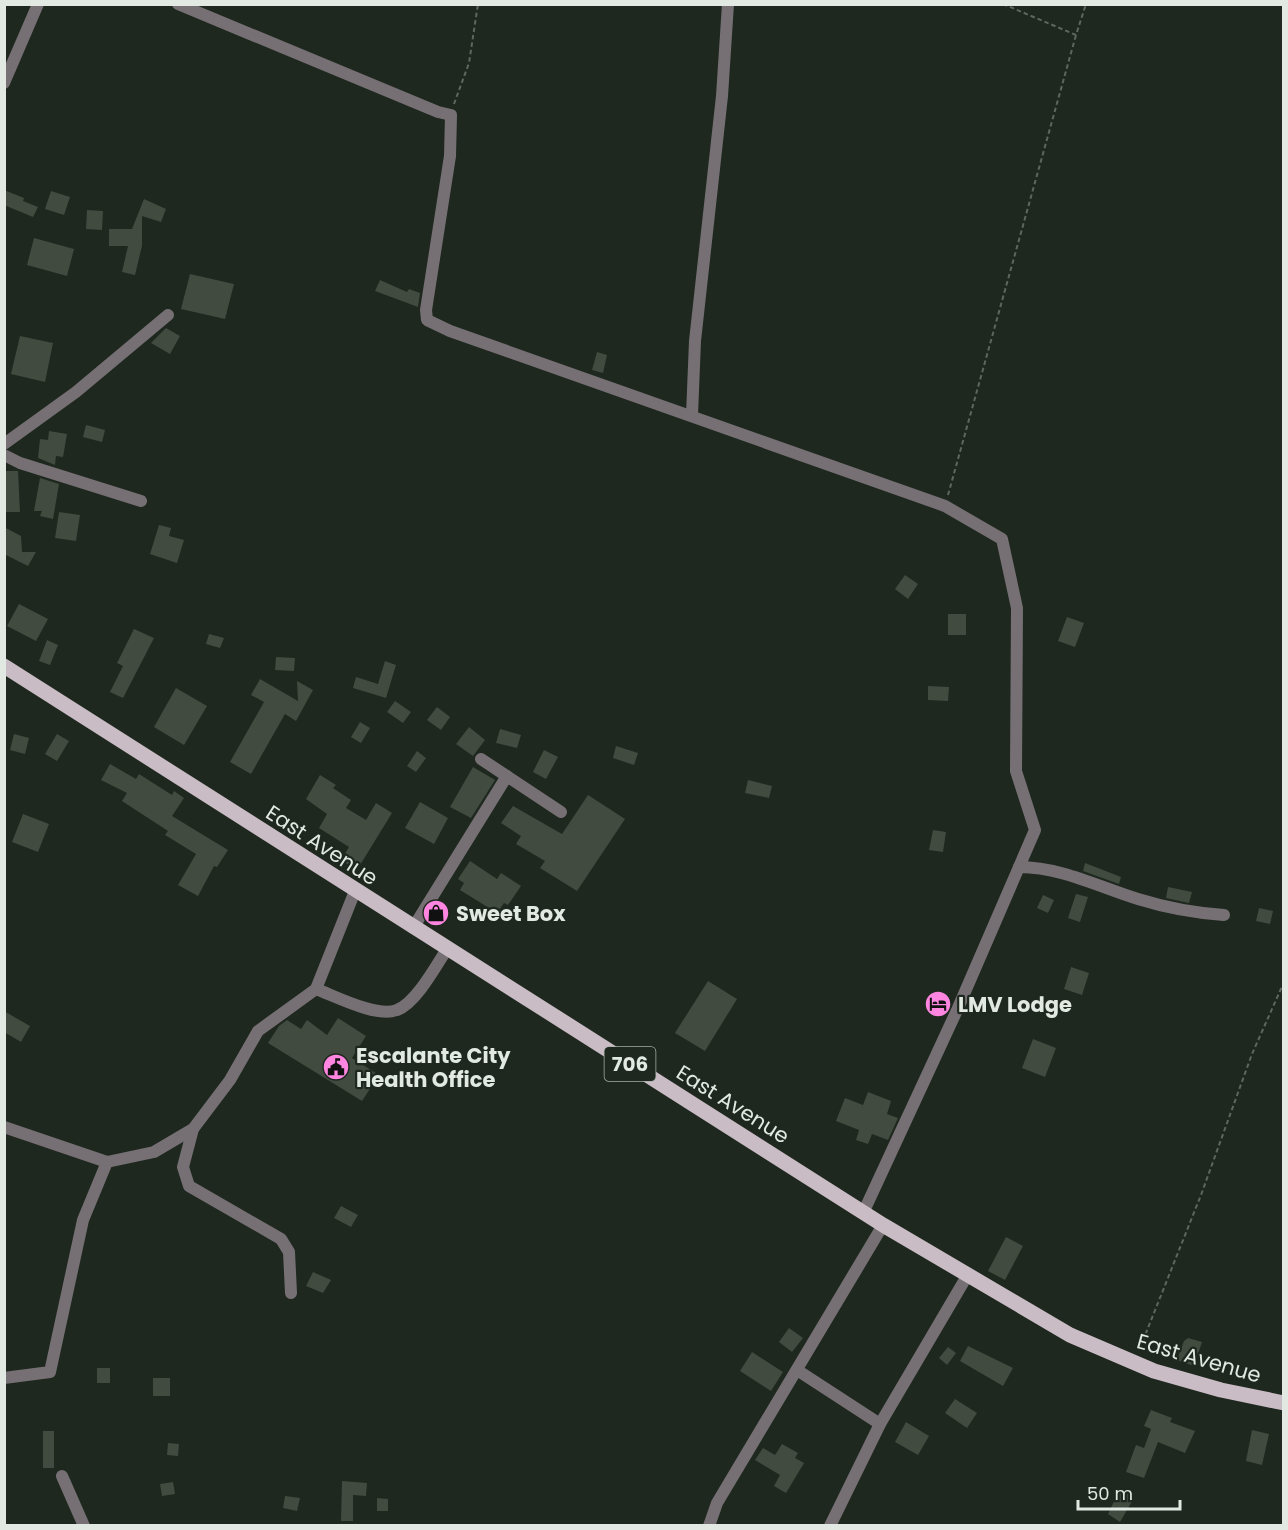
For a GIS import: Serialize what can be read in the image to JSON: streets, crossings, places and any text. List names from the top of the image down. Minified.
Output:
{"streets":{"main road":["East Avenue","706"]},"places":{"shop":["Sweet Box"],"hotel":["LMV Lodge"],"public building":["Escalante City Health Office"]},"scale_bar":"50 m"}
